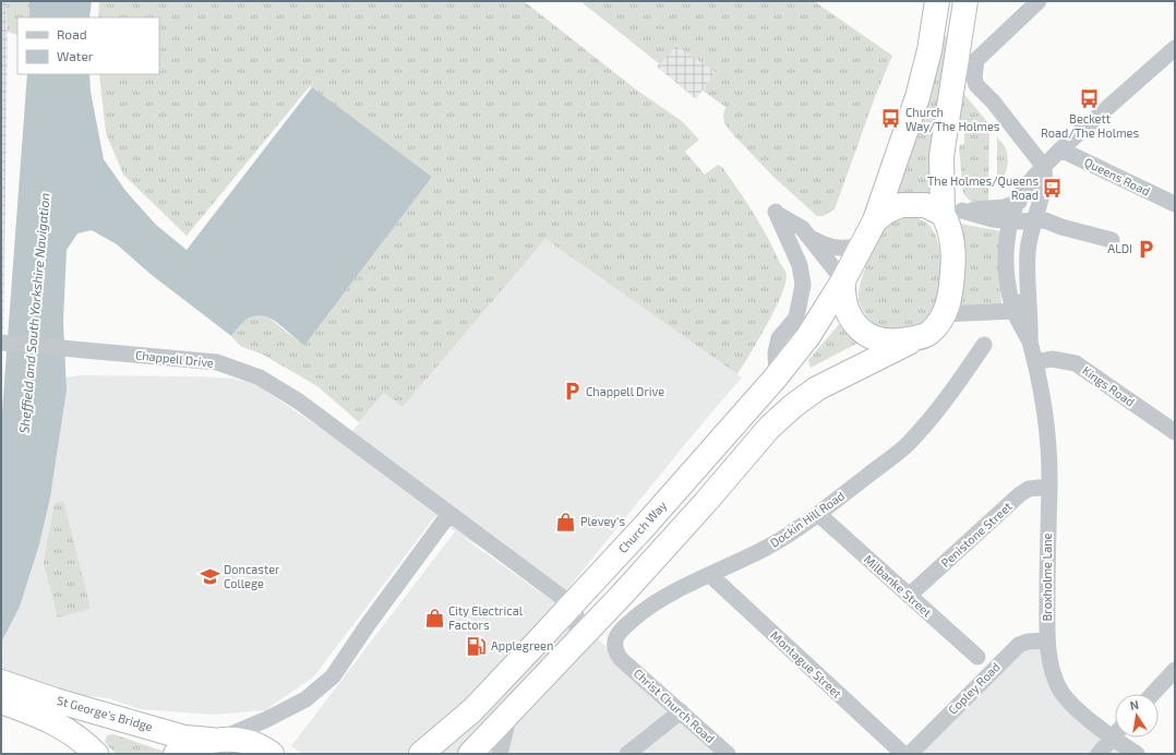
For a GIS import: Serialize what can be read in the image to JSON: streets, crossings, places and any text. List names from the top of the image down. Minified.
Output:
{"streets":{"highway":["Church Way","St George's Bridge"],"street":["Queens Road","Chappell Drive","Kings Road","Dockin Hill Road","Penistone Street","Broxholme Lane","Milbanke Street","Montague Street","Copley Road","Christ Church Road"]},"crossings":[["Chappell Drive","Church Way"],["Kings Road","Broxholme Lane"],["Dockin Hill Road","Milbanke Street"],["Dockin Hill Road","Montague Street"],["Dockin Hill Road","Christ Church Road"],["Penistone Street","Broxholme Lane"],["Penistone Street","Milbanke Street"],["Broxholme Lane","Copley Road"]],"water":["Sheffield and South Yorkshire Navigation"],"places":{"bus stop":["Beckett Road/The Holmes","Church Way/The Holmes","The Holmes/Queens Road"],"parking":["ALDI","Chappell Drive"],"shop":["Plevey's","City Electrical Factors"],"school or university":["Doncaster College"],"fuel station":["Applegreen"]},"legend":["Road","Water"],"north":"top"}
